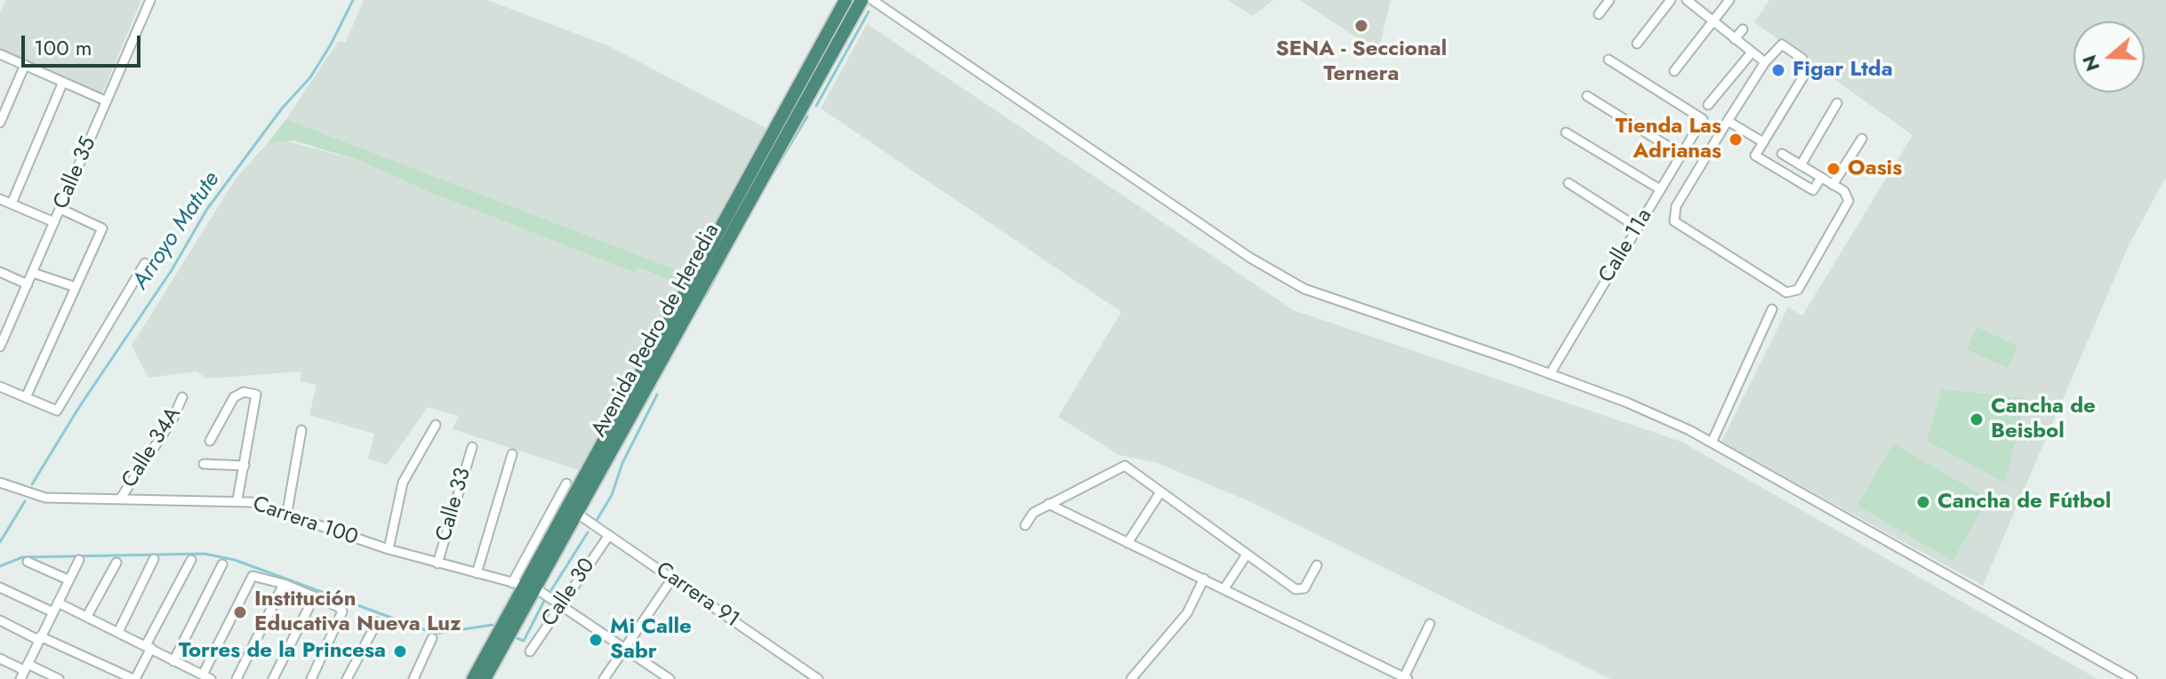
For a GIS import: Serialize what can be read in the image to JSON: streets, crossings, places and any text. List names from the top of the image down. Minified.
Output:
{"streets":{"highway":["Avenida Pedro de Heredia"],"street":["Calle 35","Calle 11a","Calle 34A","Calle 33","Carrera 100","Calle 30","Carrera 91"]},"crossings":[["Avenida Pedro de Heredia","Carrera 100"],["Avenida Pedro de Heredia","Carrera 91"],["Calle 34A","Carrera 100"],["Calle 33","Carrera 100"],["Carrera 100","Calle 30"],["Calle 30","Carrera 91"]],"water":["Arroyo Matute"],"places":["SENA - Seccional Ternera","Figar Ltda","Tienda Las Adrianas","Oasis","Cancha de Beisbol","Cancha de Fútbol","Institución Educativa Nueva Luz","Mi Calle Sabr","Torres de la Princesa"],"scale_bar":"100 m","north":"left"}
